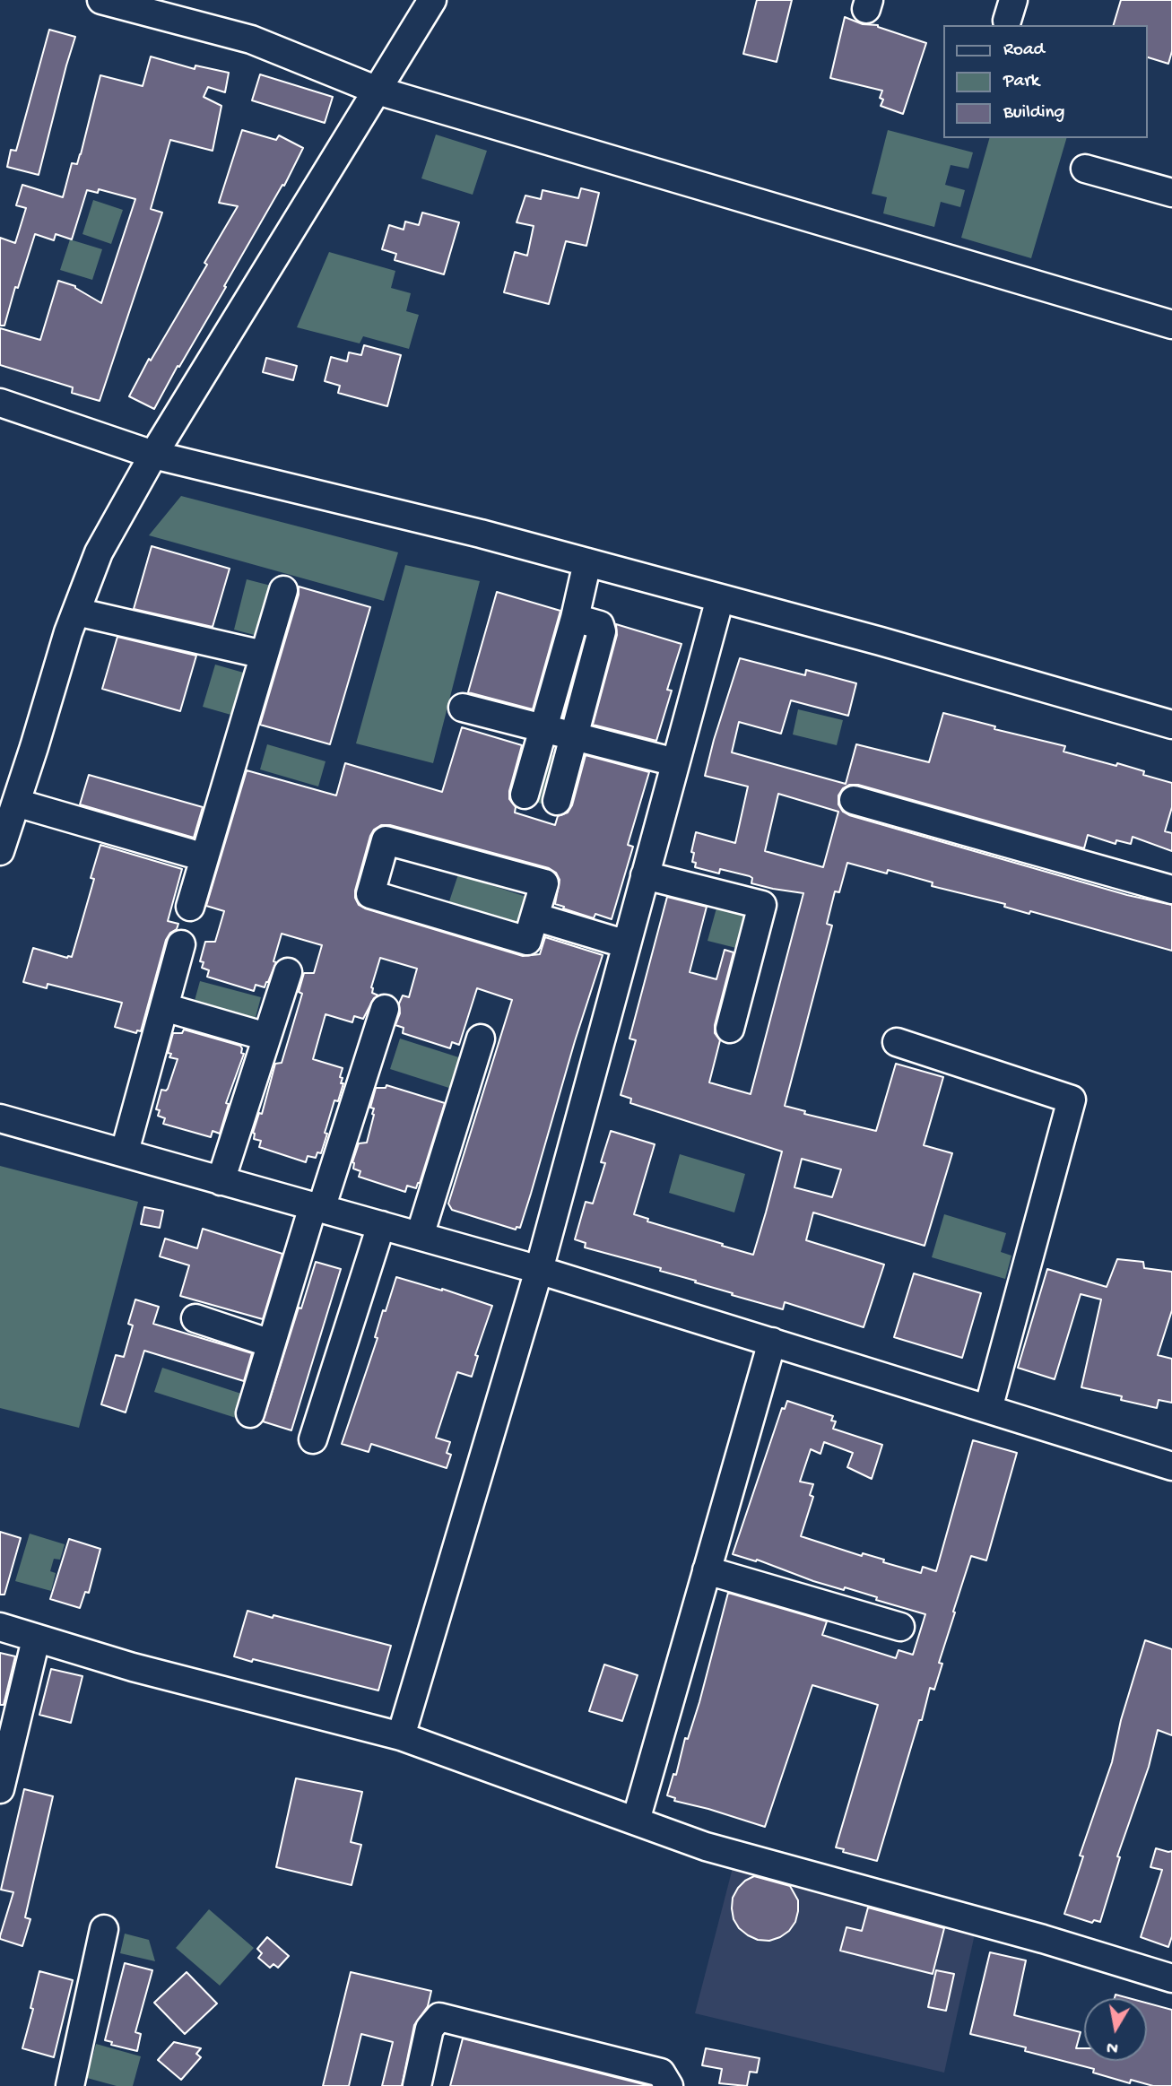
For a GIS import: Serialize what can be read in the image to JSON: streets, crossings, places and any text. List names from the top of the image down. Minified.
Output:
{"legend":["Road","Park","Building"],"north":"bottom"}
